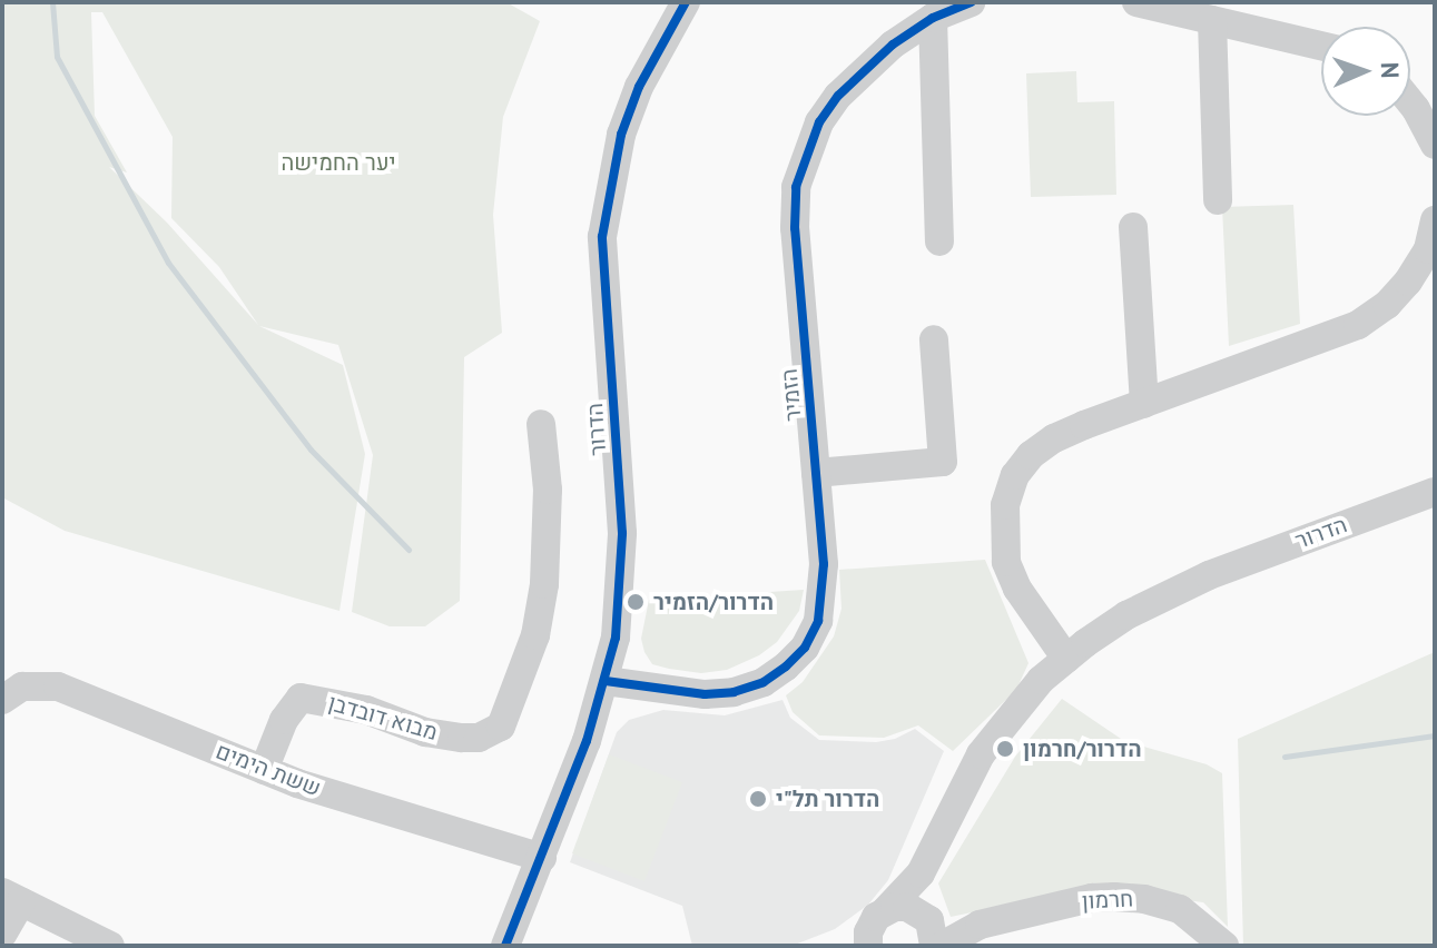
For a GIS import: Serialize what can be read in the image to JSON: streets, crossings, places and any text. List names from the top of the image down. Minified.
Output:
{"streets":{"street":["הזמיר","הדרור","מבוא דובדבן","ששת הימים","חרמון"]},"crossings":[["הזמיר","הדרור"],["הדרור","ששת הימים"],["הדרור","חרמון"],["מבוא דובדבן","ששת הימים"]],"parks":["יער החמישה"],"places":["הדרור/הזמיר","הדרור/חרמון","הדרור תל\"י"],"north":"right"}
